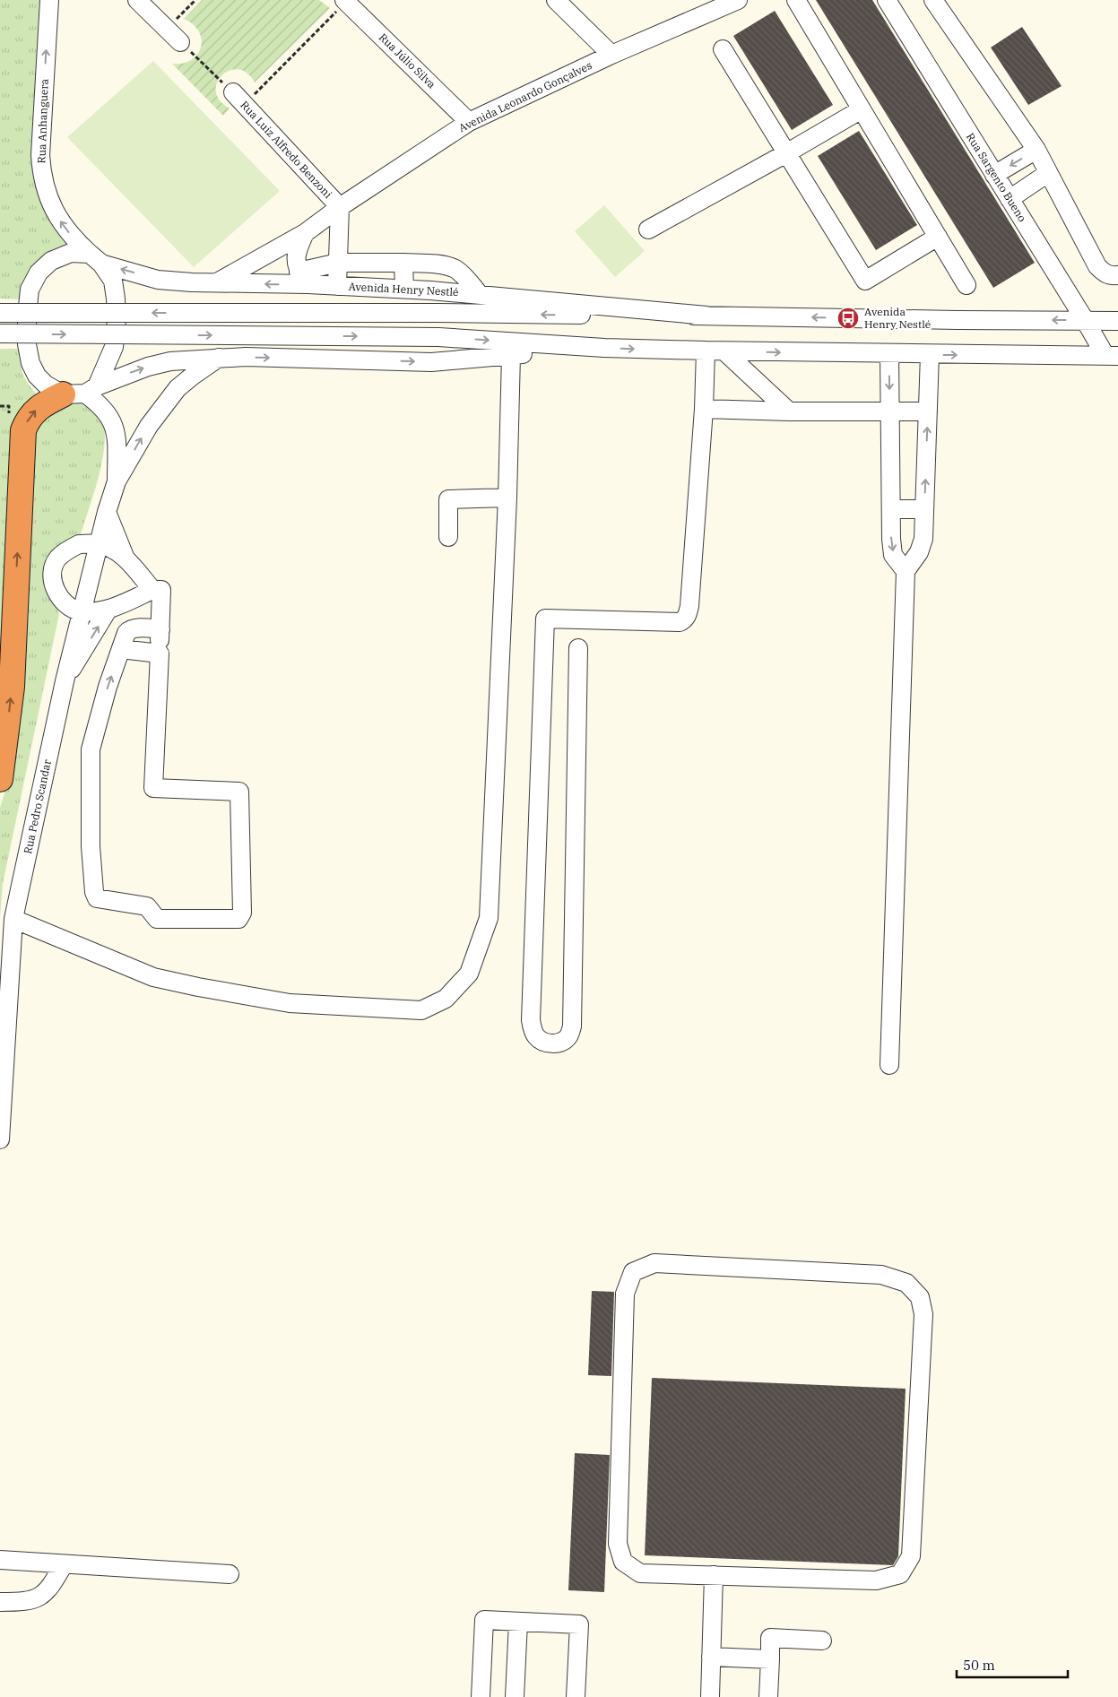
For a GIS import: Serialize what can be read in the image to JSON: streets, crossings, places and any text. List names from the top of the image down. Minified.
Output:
{"streets":{"street":["Rua Júlio Silva","Avenida Leonardo Gonçalves","Rua Anhanguera","Rua Luiz Alfredo Benzoni","Rua Sargento Bueno","Avenida Henry Nestlé","Rua Pedro Scandar"]},"crossings":[["Rua Júlio Silva","Avenida Leonardo Gonçalves"],["Avenida Leonardo Gonçalves","Rua Luiz Alfredo Benzoni"],["Avenida Leonardo Gonçalves","Avenida Henry Nestlé"],["Rua Anhanguera","Avenida Henry Nestlé"],["Rua Anhanguera","Rua Pedro Scandar"],["Rua Sargento Bueno","Avenida Henry Nestlé"],["Avenida Henry Nestlé","Rua Pedro Scandar"]],"one_way":["Rua Anhanguera"],"places":{"bus stop":["Avenida Henry Nestlé"]},"scale_bar":"50 m"}
